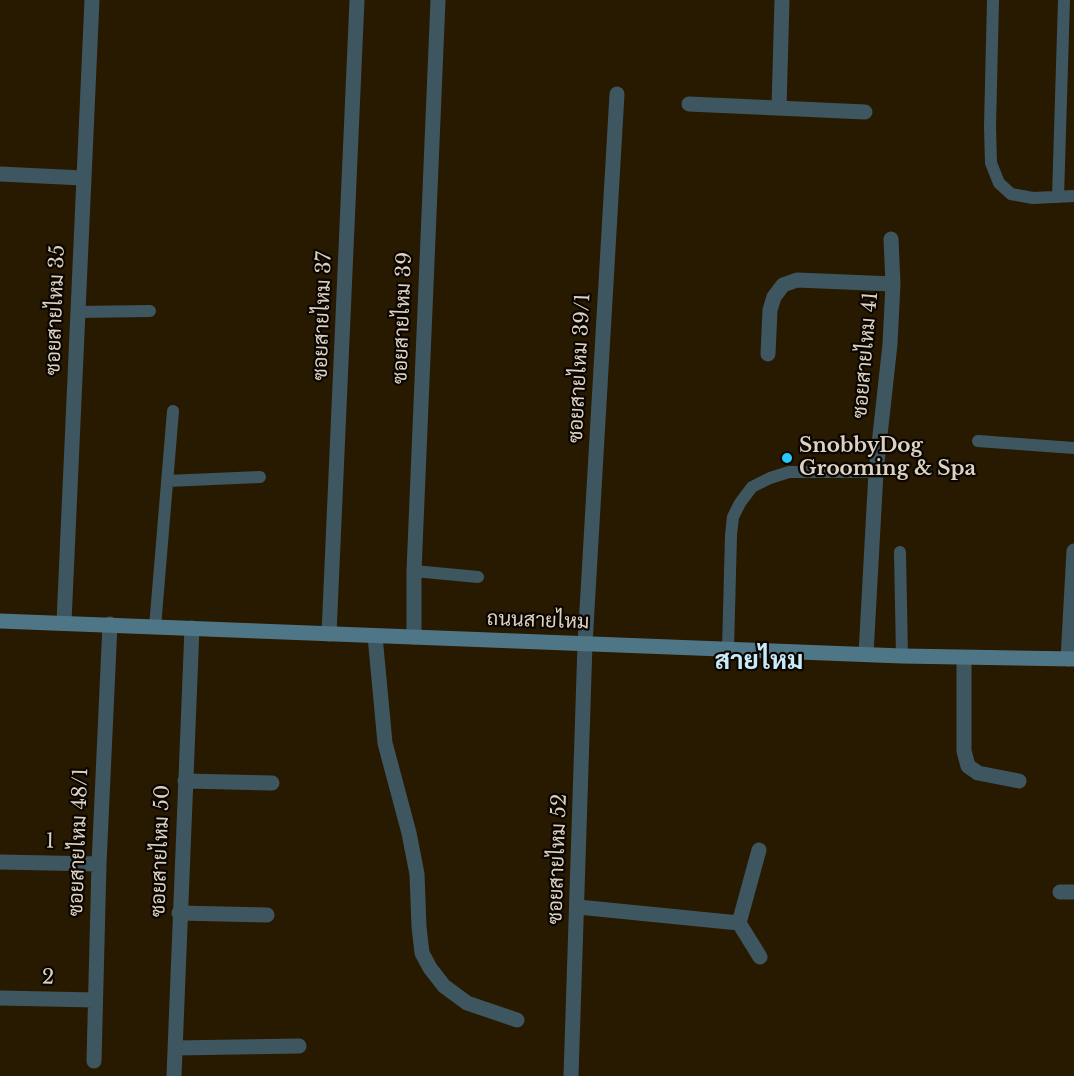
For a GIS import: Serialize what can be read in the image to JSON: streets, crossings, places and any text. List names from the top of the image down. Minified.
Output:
{"streets":{"main road":["ถนนสายไหม"],"street":["ซอยสายไหม 35","ซอยสายไหม 37","ซอยสายไหม 39","ซอยสายไหม 41","ซอยสายไหม 39/1","1","ซอยสายไหม 48/1","ซอยสายไหม 50","ซอยสายไหม 52","2"]},"crossings":[["ซอยสายไหม 35","ถนนสายไหม"],["ซอยสายไหม 37","ถนนสายไหม"],["ซอยสายไหม 39","ถนนสายไหม"],["ซอยสายไหม 41","ถนนสายไหม"],["ซอยสายไหม 39/1","ถนนสายไหม"],["ซอยสายไหม 39/1","ซอยสายไหม 52"],["ถนนสายไหม","ซอยสายไหม 48/1"],["ถนนสายไหม","ซอยสายไหม 50"],["ถนนสายไหม","ซอยสายไหม 52"],["1","ซอยสายไหม 48/1"],["ซอยสายไหม 48/1","2"]],"districts":["สายไหม"],"places":["SnobbyDog Grooming & Spa"]}
